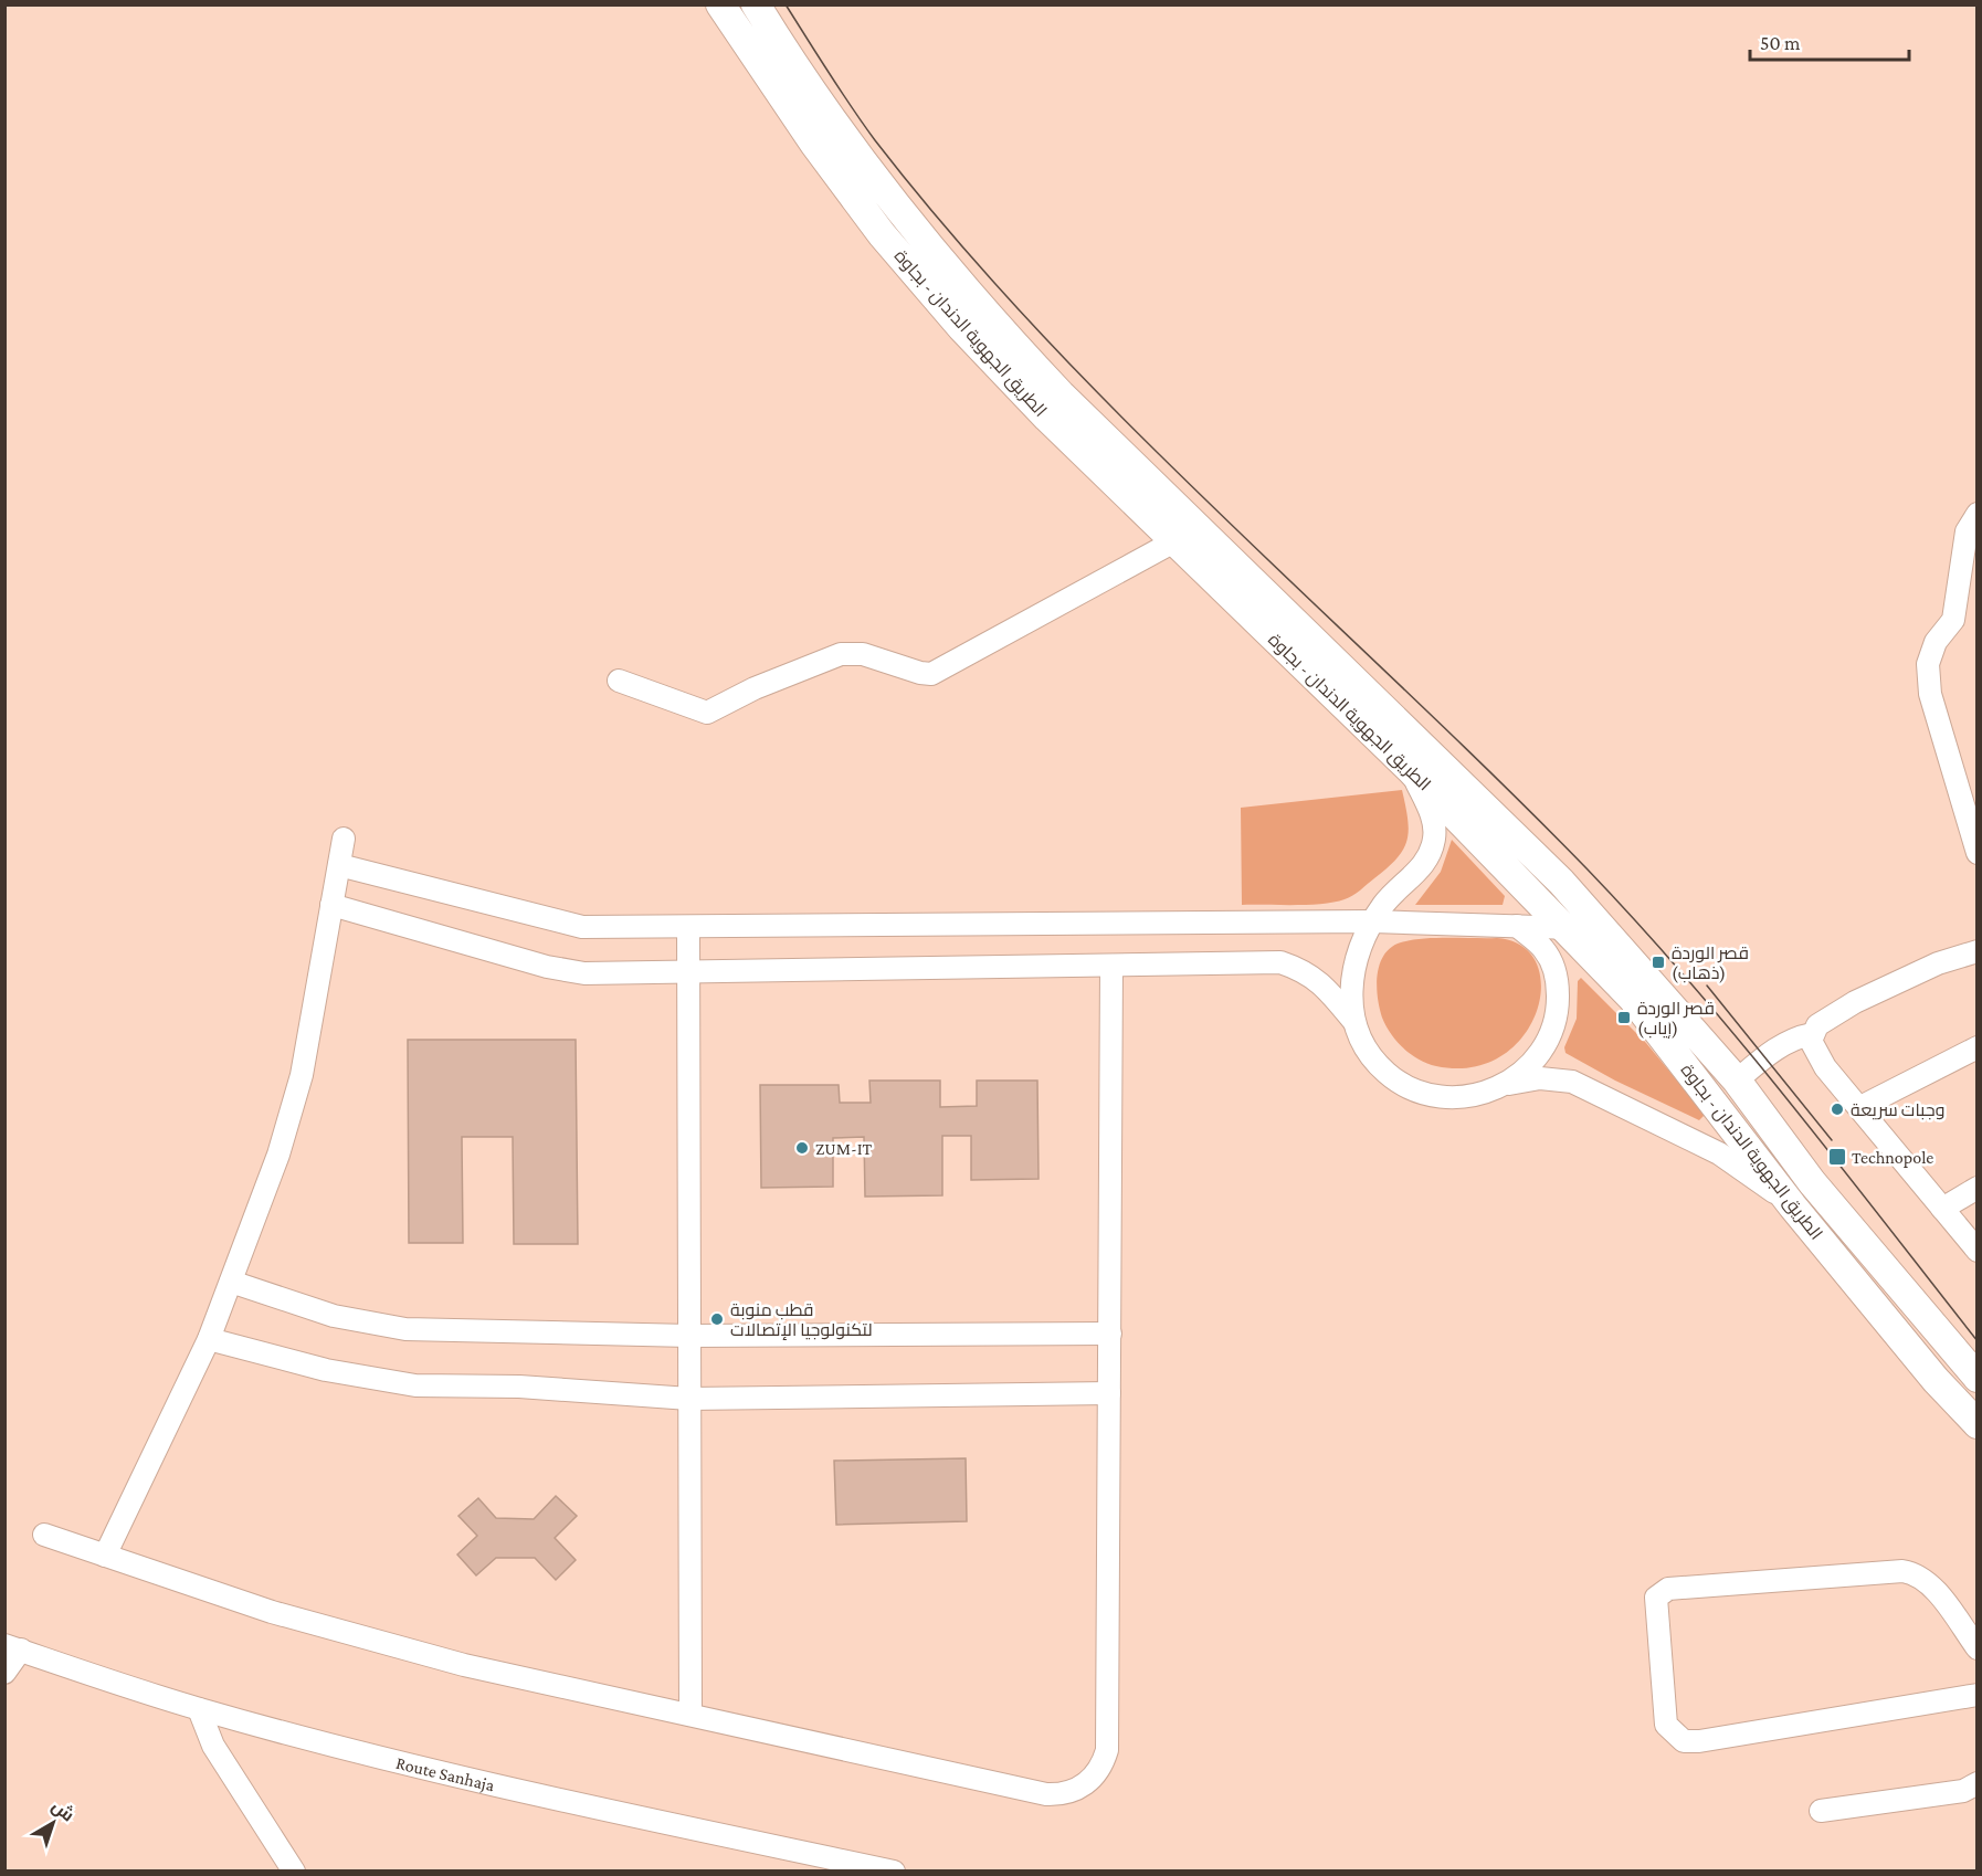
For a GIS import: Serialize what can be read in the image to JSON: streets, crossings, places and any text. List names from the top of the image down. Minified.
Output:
{"streets":{"main road":["الطريق الجهوية الدندان - بجاوة"],"street":["Route Sanhaja"]},"places":{"transit":["قصر الوردة (ذهاب)","قصر الوردة (إياب)","Technopole"],"other":["وجبات سريعة","ZUM-IT","قطب منوبة لتكنولوجيا الإتصالات"]},"scale_bar":"50 m","north":"top right"}
